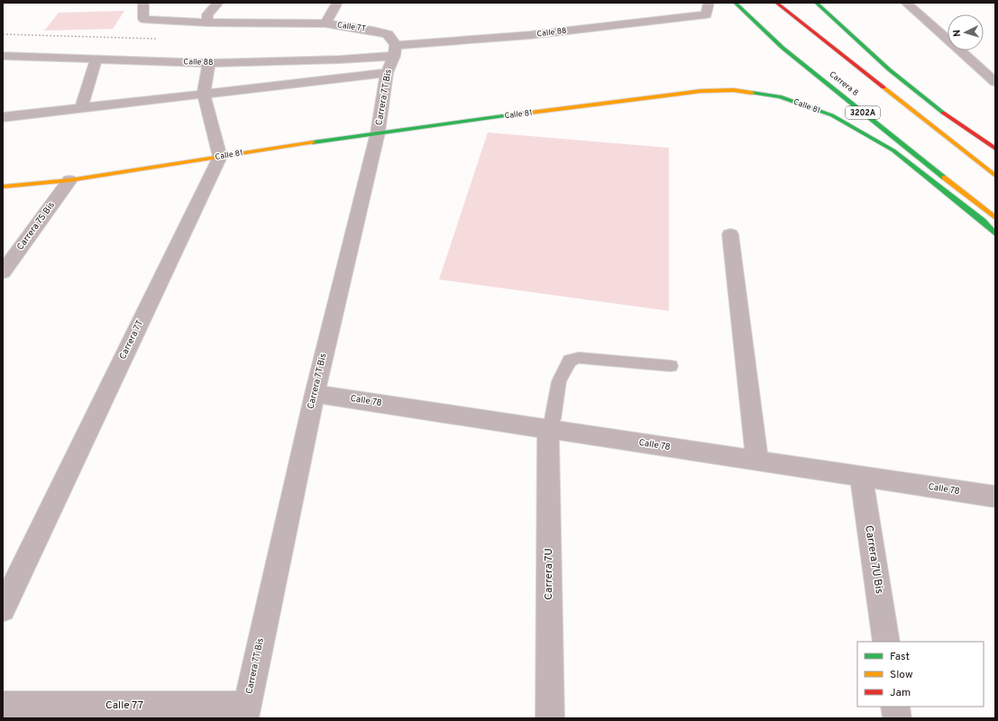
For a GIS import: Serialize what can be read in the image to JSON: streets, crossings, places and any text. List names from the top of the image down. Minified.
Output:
{"streets":{"street":["Calle 7T","Calle 88","Carrera 7T Bis","Calle 81","3202A","Carrera 7S Bis","Carrera 7T","Calle 78","Carrera 7U Bis","Carrera 7U","Calle 77"]},"crossings":[["Calle 7T","Calle 88"],["Calle 7T","Carrera 7T Bis"],["Calle 88","Carrera 7T Bis"],["Carrera 7T Bis","Calle 81"],["Carrera 7T Bis","Calle 78"],["Carrera 7T Bis","Calle 77"],["Calle 81","Carrera 7S Bis"],["Calle 81","Carrera 7T"],["Calle 78","Carrera 7U Bis"],["Calle 78","Carrera 7U"]],"legend":["Fast","Slow","Jam"],"north":"left"}
